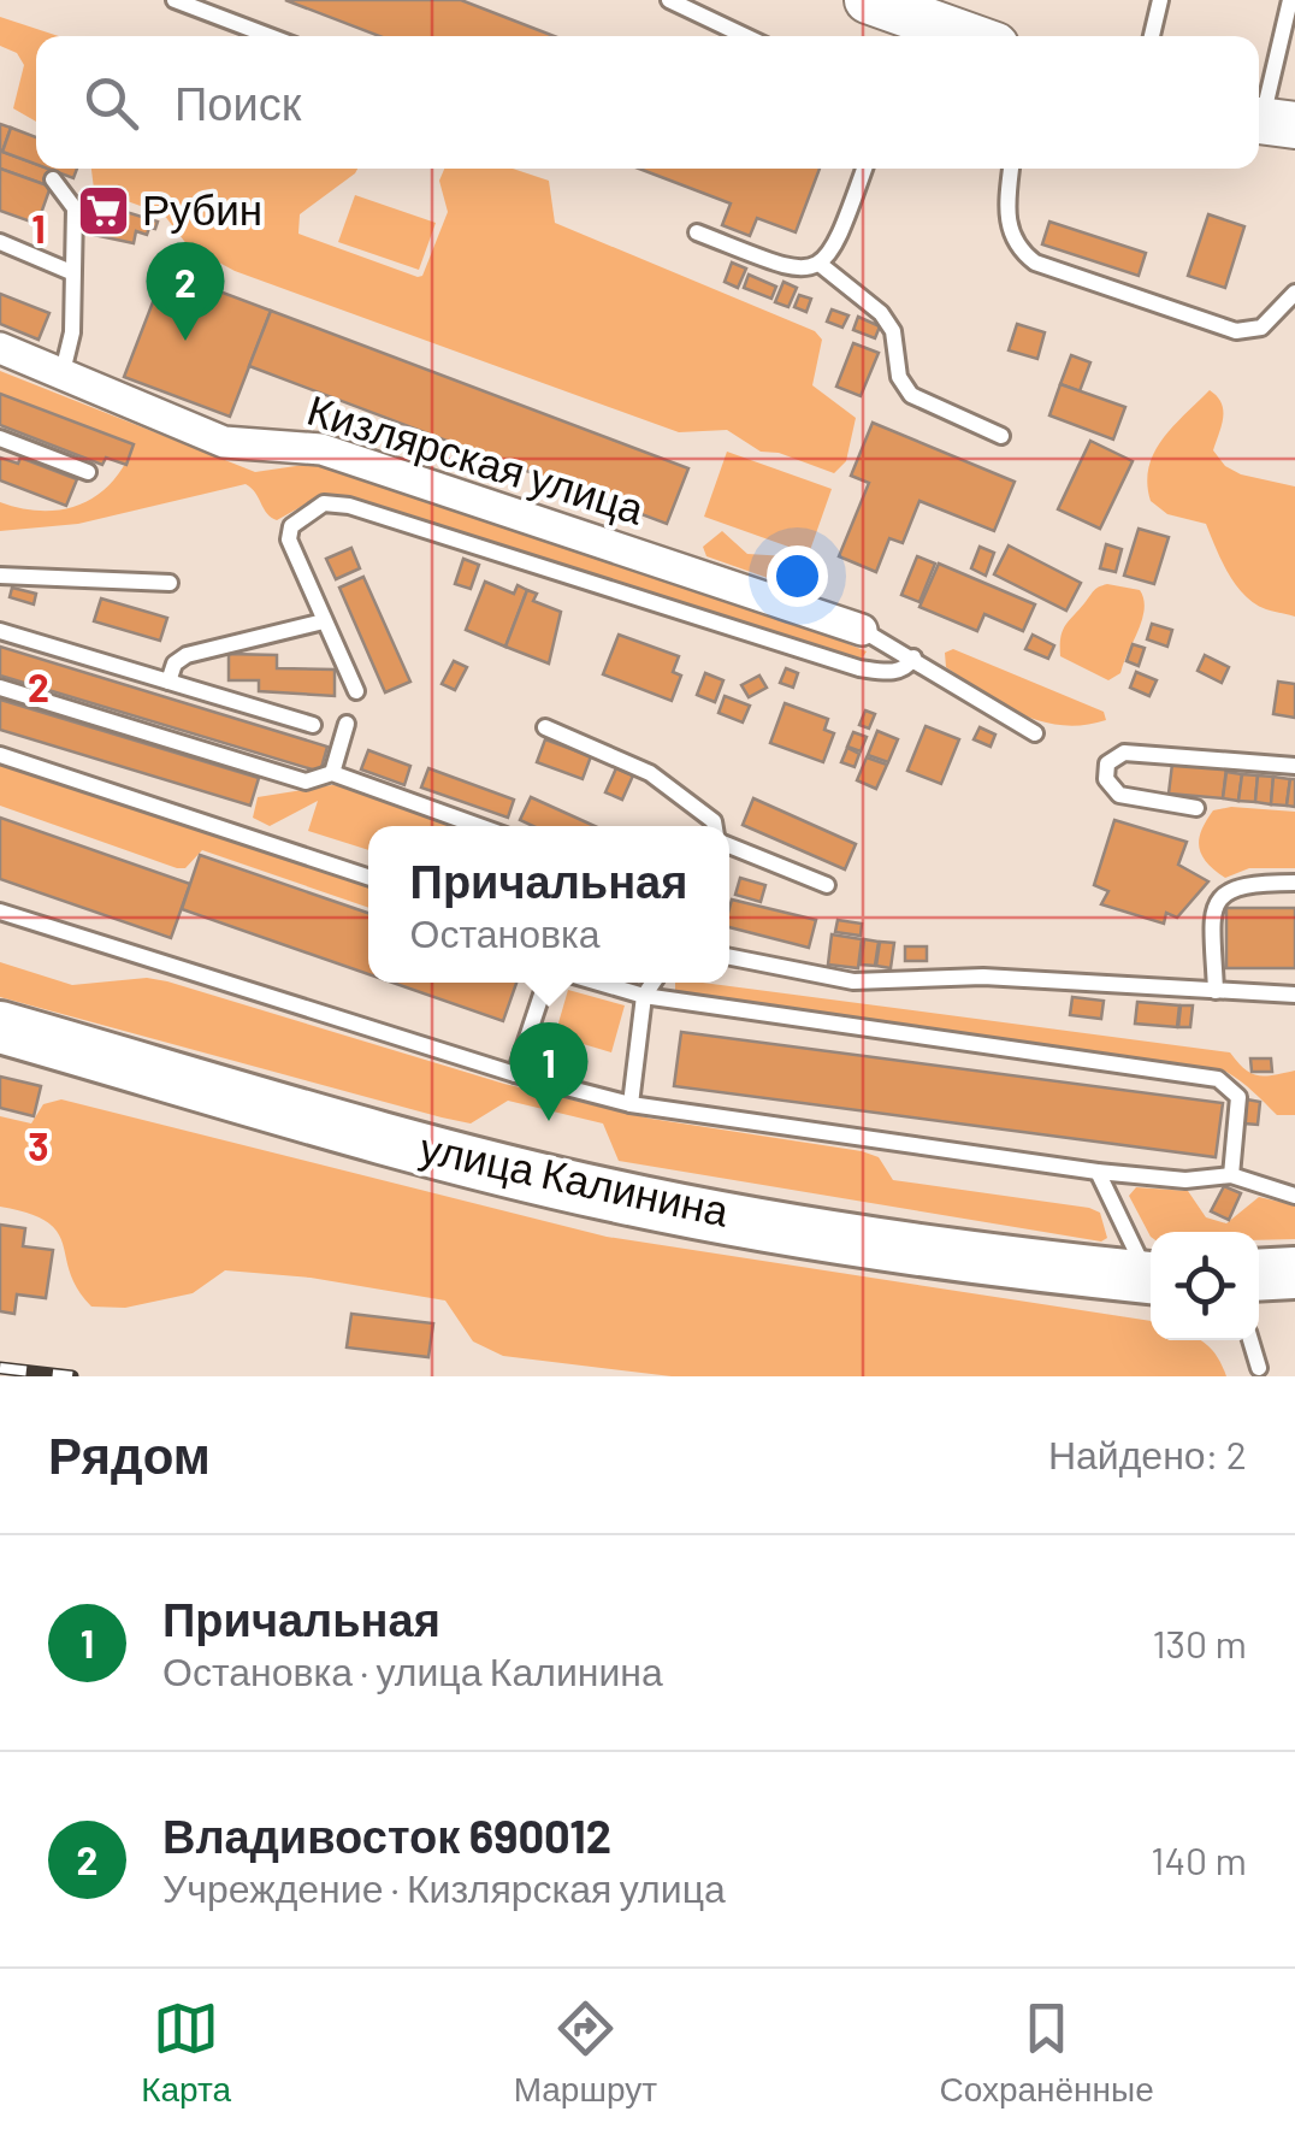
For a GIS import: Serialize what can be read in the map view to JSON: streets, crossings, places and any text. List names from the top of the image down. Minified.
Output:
{"streets":{"main road":["улица Калинина"],"street":["Кизлярская улица"]},"places":{"supermarket":["Рубин"]},"page":{"search":"Поиск","pins":["2","1"],"popup":["Причальная","Остановка"],"heading":["Рядом","Найдено: 2"],"list":[{"mark":"1","name":"Причальная","note":"Остановка · улица Калинина","value":"130 m"},{"mark":"2","name":"Владивосток 690012","note":"Учреждение · Кизлярская улица","value":"140 m"}],"nav":["Карта","Маршрут","Сохранённые"]},"grid":{"rows":["1","2","3"]}}
